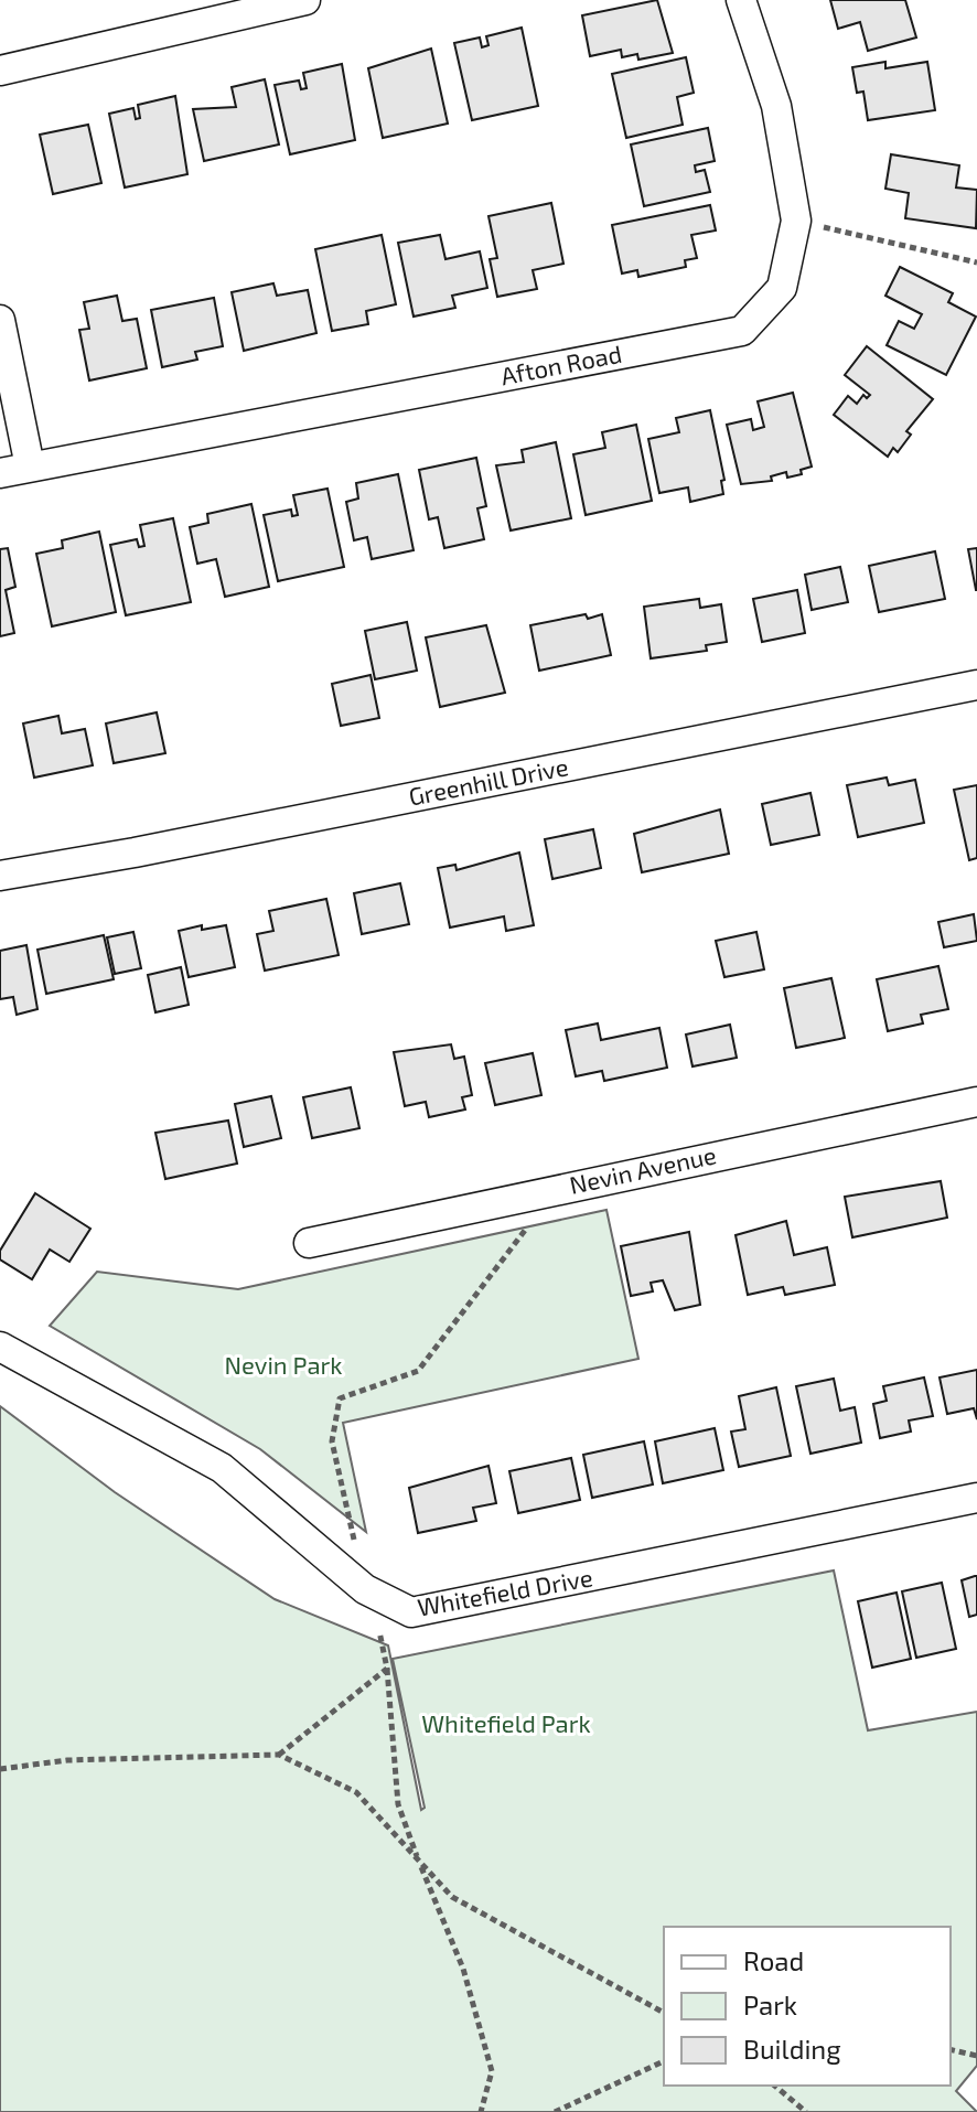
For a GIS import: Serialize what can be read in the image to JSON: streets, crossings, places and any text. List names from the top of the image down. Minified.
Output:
{"streets":{"street":["Afton Road","Greenhill Drive","Nevin Avenue","Whitefield Drive"]},"parks":["Nevin Park","Whitefield Park"],"legend":["Road","Park","Building"]}
